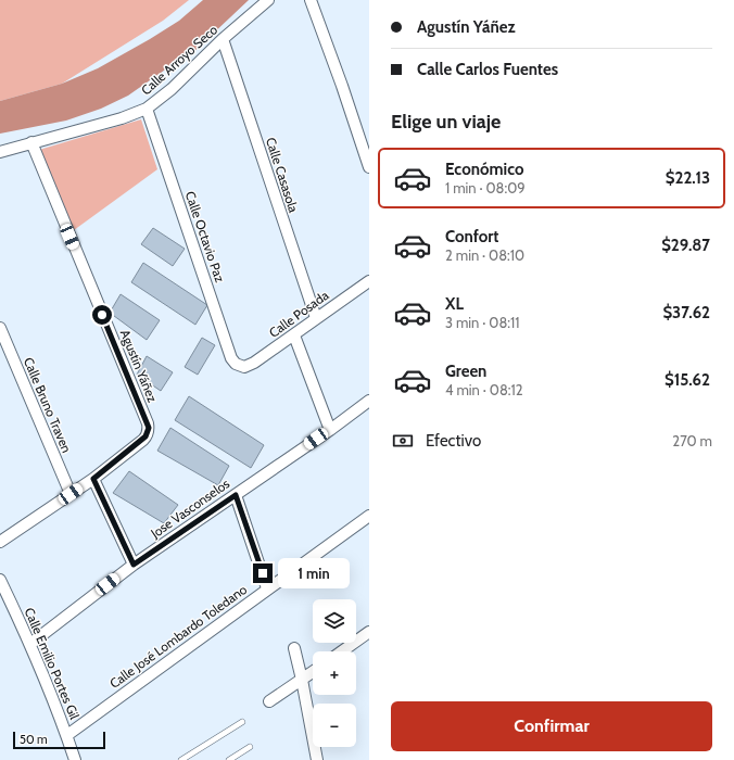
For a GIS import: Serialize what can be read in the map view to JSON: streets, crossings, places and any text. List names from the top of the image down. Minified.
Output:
{"streets":{"street":["Calle Arroyo Seco","Calle Casasola","Calle Octavio Paz","Calle Posada","Agustín Yáñez","Calle Bruno Traven","Jose Vasconselos","Calle José Lombardo Toledano","Calle Emilio Portes Gil"]},"crossings":[["Calle Arroyo Seco","Calle Casasola"],["Calle Arroyo Seco","Calle Octavio Paz"],["Calle Arroyo Seco","Agustín Yáñez"],["Calle Casasola","Calle Posada"],["Calle Octavio Paz","Calle Posada"],["Jose Vasconselos","Calle Emilio Portes Gil"],["Calle José Lombardo Toledano","Calle Emilio Portes Gil"]],"scale_bar":"50 m","page":{"banner":["Agustín Yáñez","Calle Carlos Fuentes"],"heading":"Elige un viaje","list":[{"name":"Económico","note":"1 min · 08:09","value":"$22.13"},{"name":"Confort","note":"2 min · 08:10","value":"$29.87"},{"name":"XL","note":"3 min · 08:11","value":"$37.62"},{"name":"Green","note":"4 min · 08:12","value":"$15.62"}],"pay":["Efectivo","270 m"],"bubble":"1 min","map_buttons":["+","−"],"buttons":"Confirmar","scale":"50 m"}}
